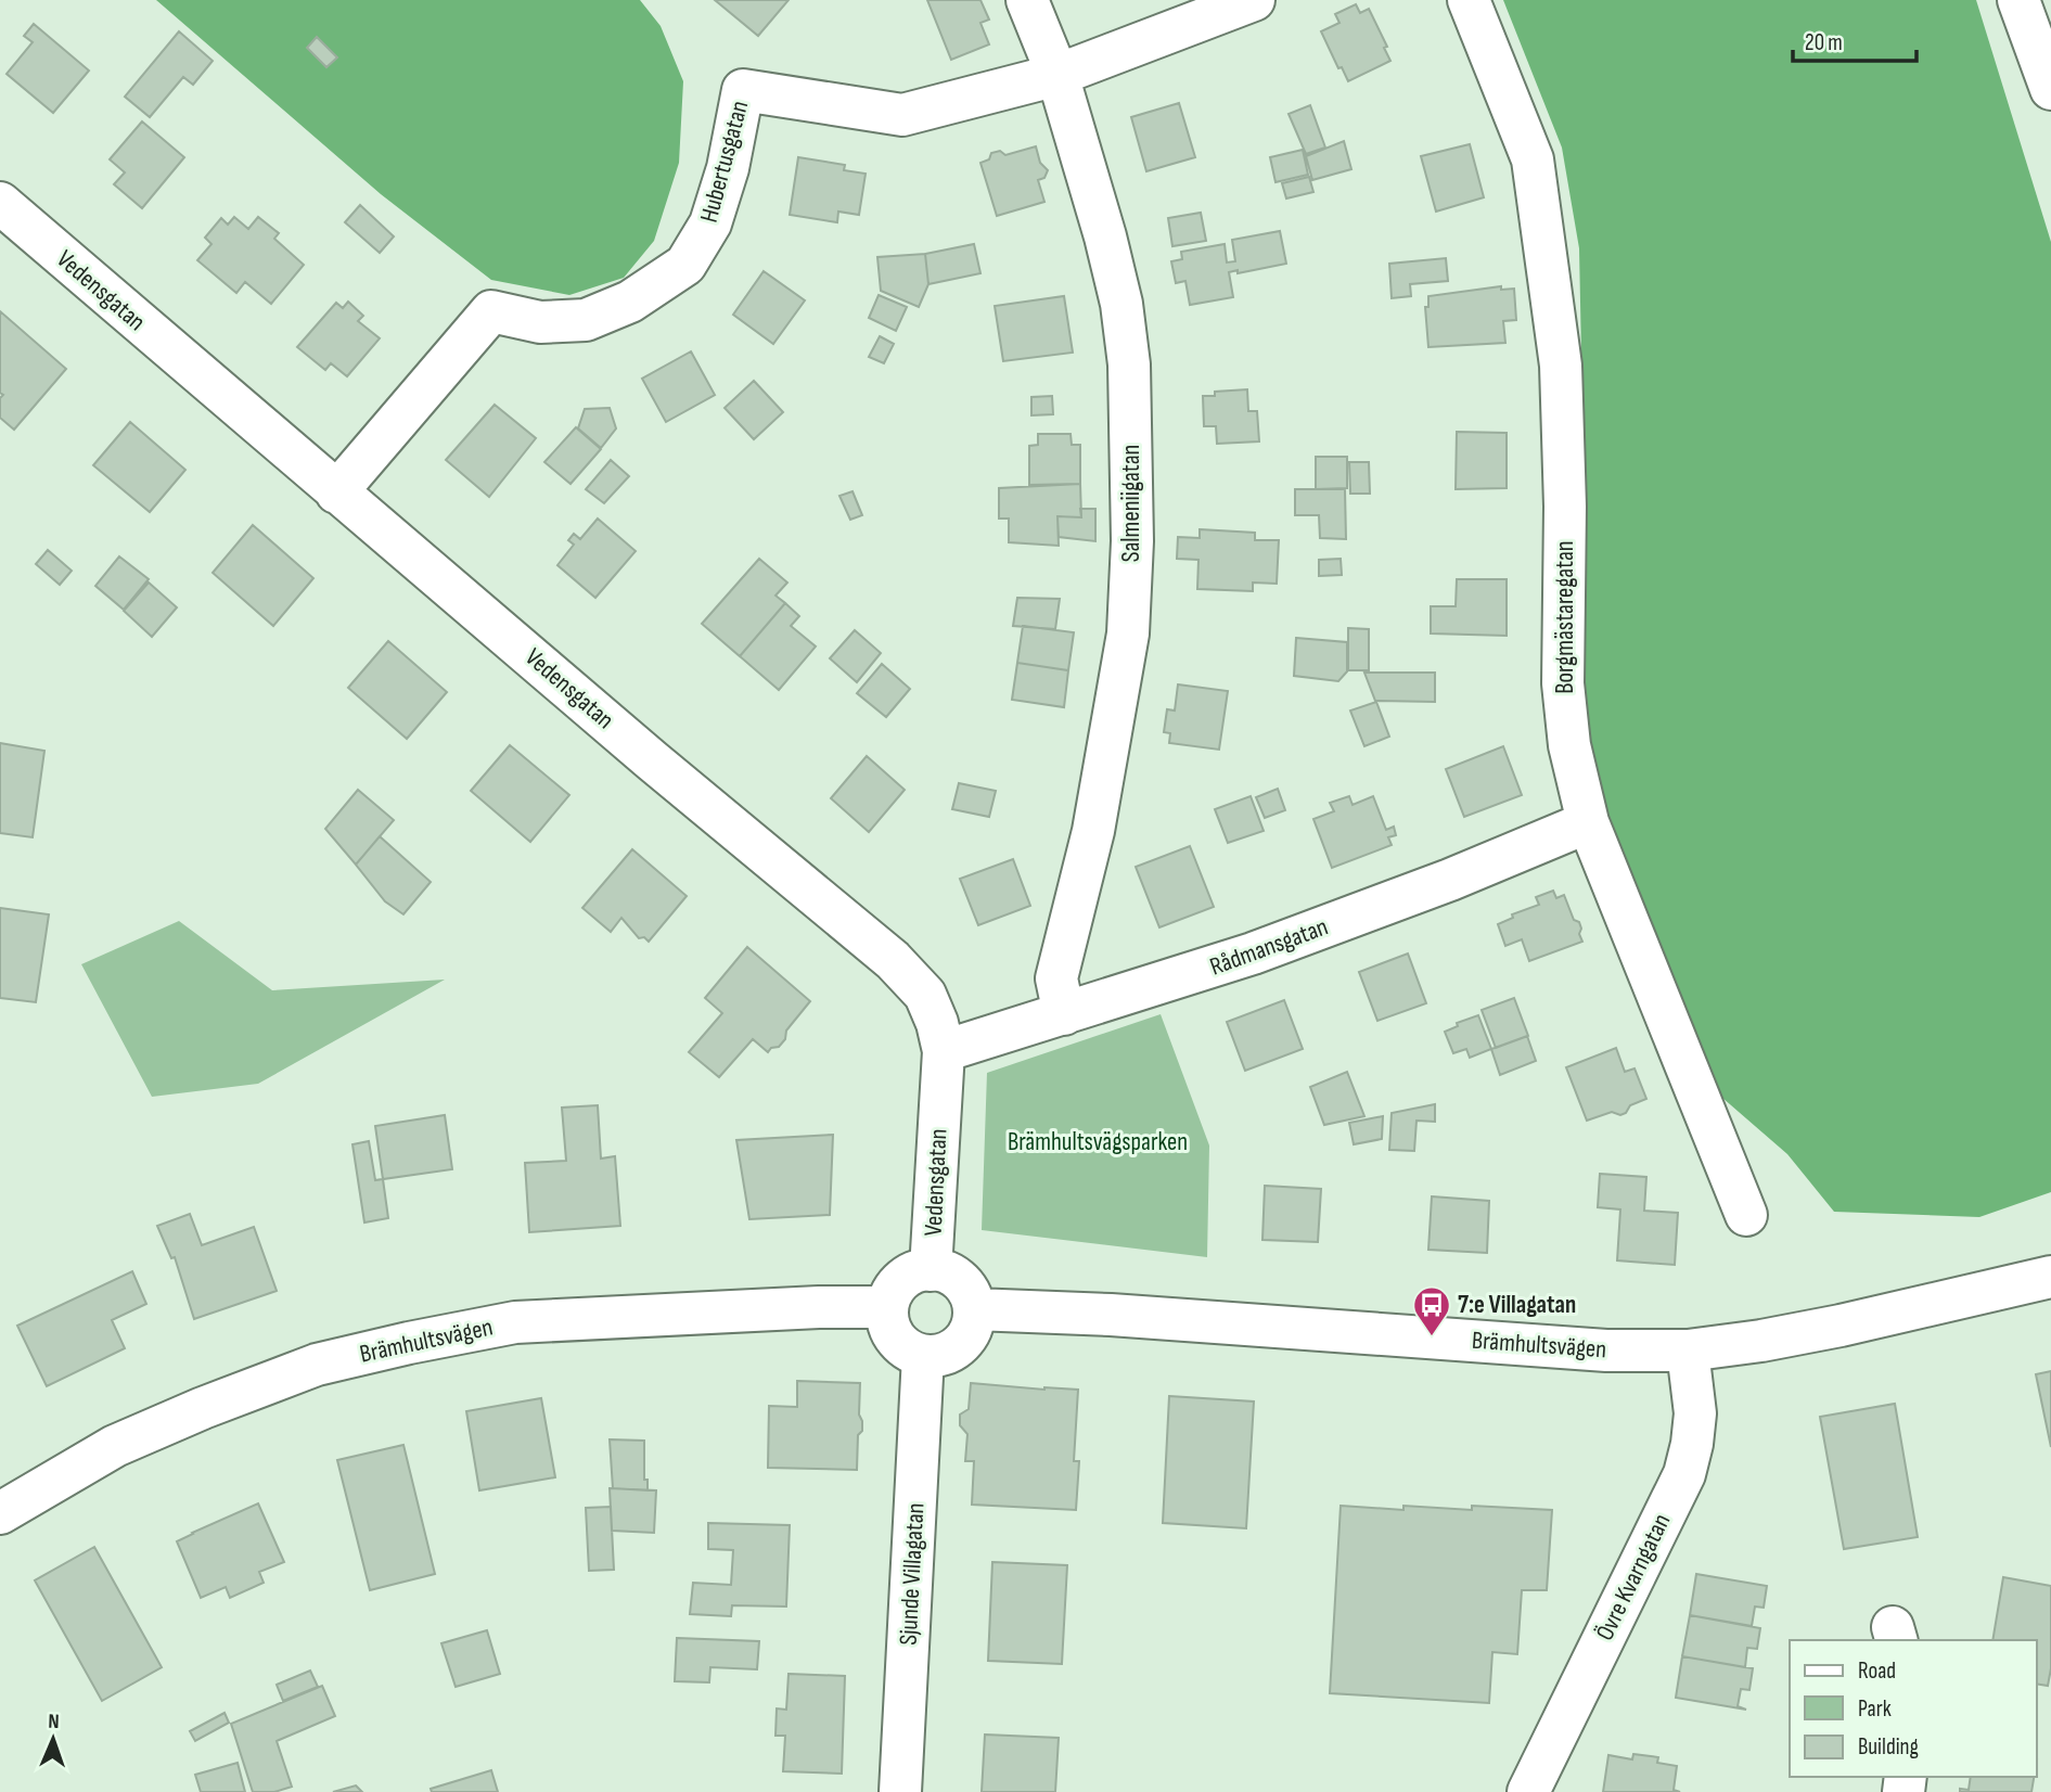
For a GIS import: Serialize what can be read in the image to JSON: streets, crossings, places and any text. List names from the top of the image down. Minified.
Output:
{"streets":{"street":["Hubertusgatan","Vedensgatan","Salmeniigatan","Borgmästaregatan","Rådmansgatan","Brämhultsvägen","Sjunde Villagatan","Övre Kvarngatan"]},"crossings":[["Hubertusgatan","Vedensgatan"],["Hubertusgatan","Salmeniigatan"],["Vedensgatan","Rådmansgatan"],["Vedensgatan","Brämhultsvägen"],["Vedensgatan","Sjunde Villagatan"],["Salmeniigatan","Rådmansgatan"],["Borgmästaregatan","Rådmansgatan"],["Brämhultsvägen","Sjunde Villagatan"],["Brämhultsvägen","Övre Kvarngatan"]],"parks":["Brämhultsvägsparken"],"places":{"bus stop":["7:e Villagatan"]},"legend":["Road","Park","Building"],"scale_bar":"20 m","north":"top"}
